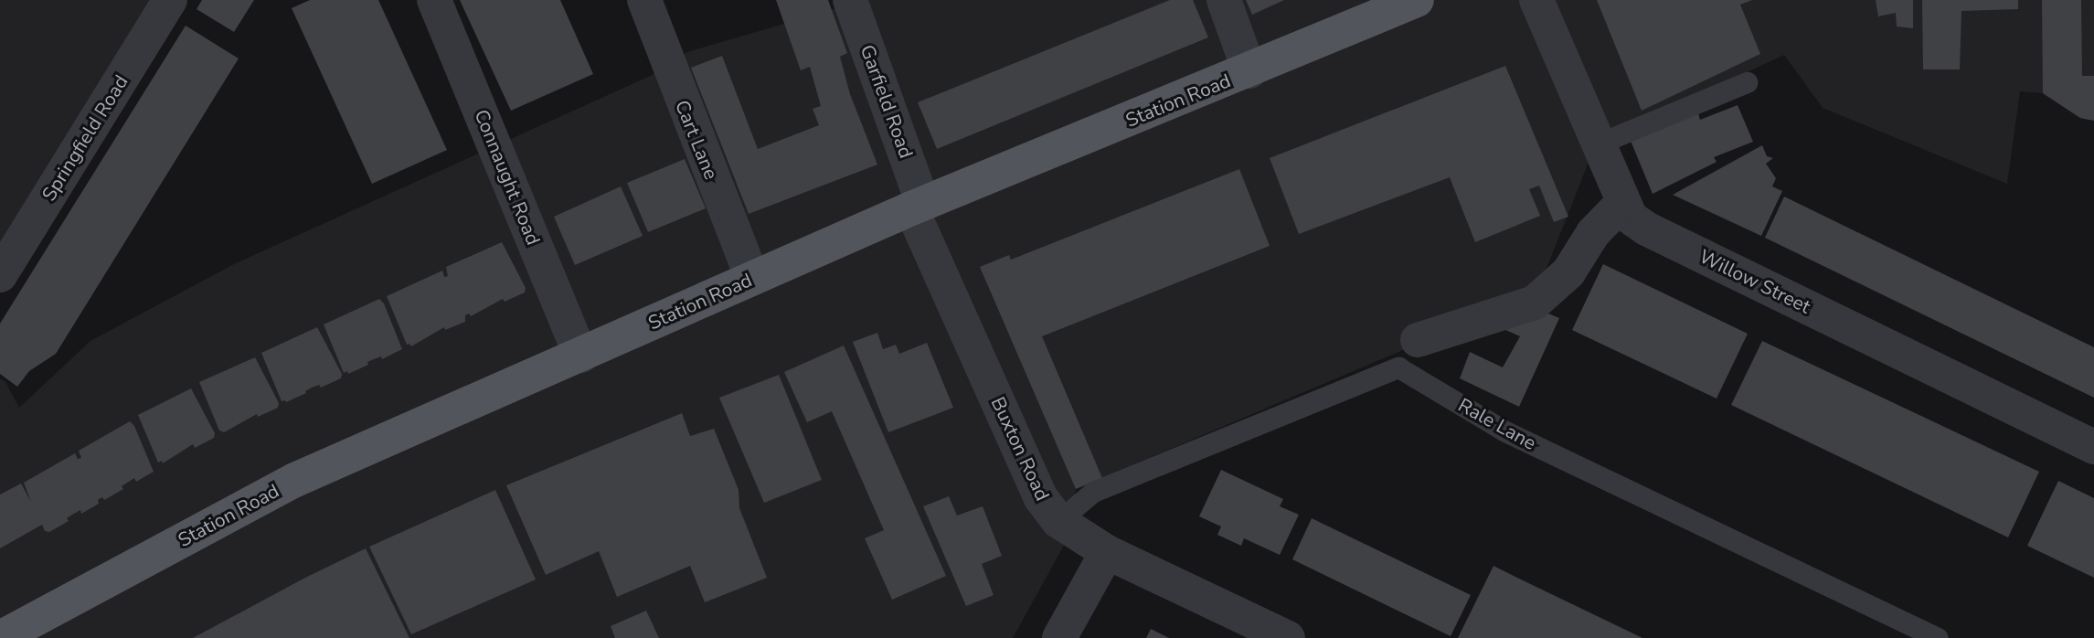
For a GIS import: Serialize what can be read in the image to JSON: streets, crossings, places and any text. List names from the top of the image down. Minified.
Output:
{"streets":{"main road":["Station Road"],"street":["Garfield Road","Springfield Road","Cart Lane","Connaught Road","Willow Street","Buxton Road"],"lane":["Rale Lane"]},"crossings":[["Station Road","Garfield Road"],["Station Road","Cart Lane"],["Station Road","Connaught Road"],["Station Road","Buxton Road"],["Garfield Road","Buxton Road"],["Rale Lane","Buxton Road"]]}
